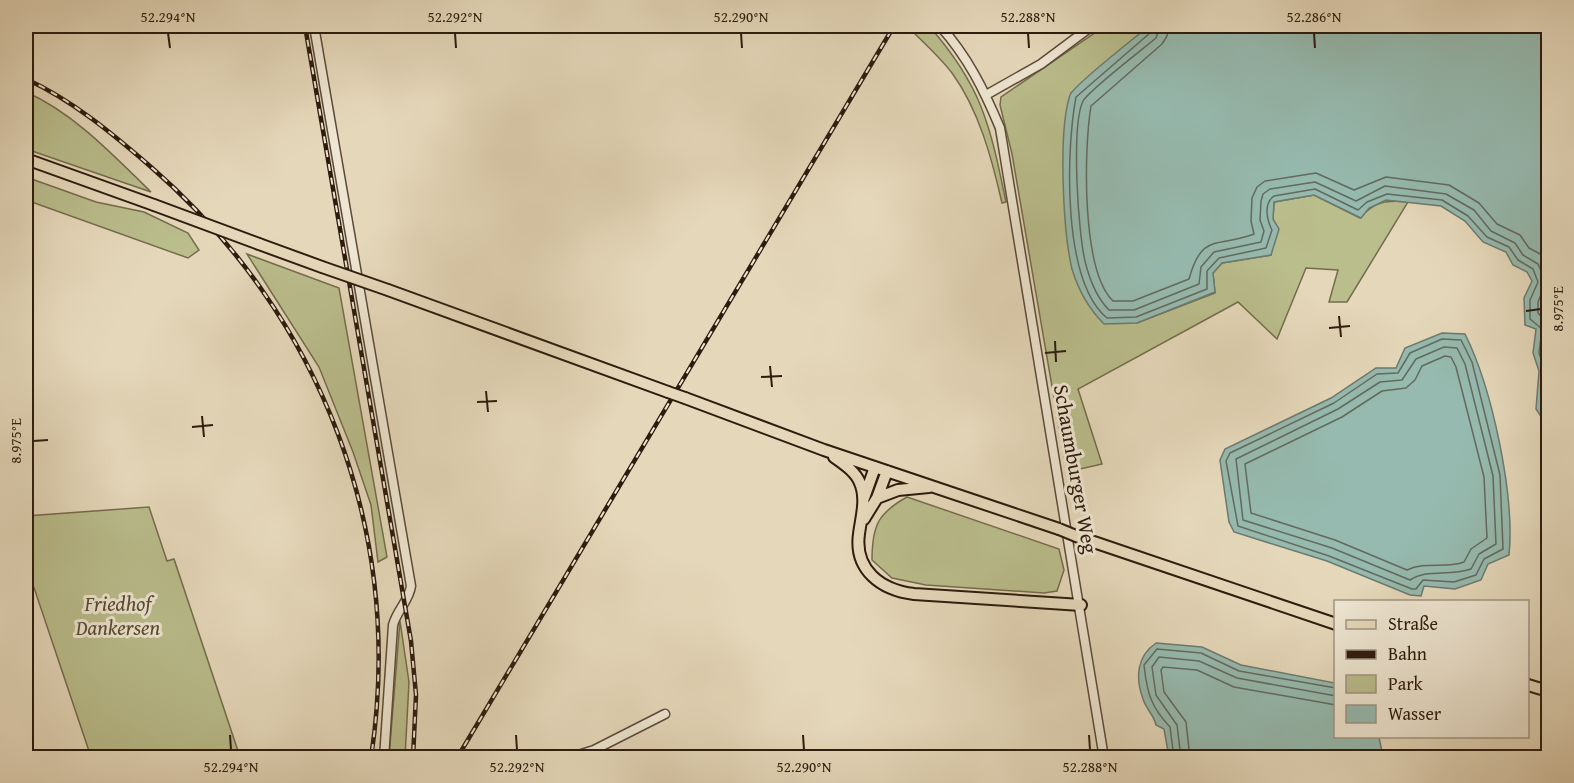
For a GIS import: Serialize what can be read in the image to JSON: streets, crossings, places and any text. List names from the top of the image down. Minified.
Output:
{"streets":{"street":["Schaumburger Weg"]},"parks":["Friedhof Dankersen"],"legend":["Straße","Bahn","Park","Wasser"],"coordinates":["52.294°N","52.292°N","52.290°N","52.288°N","52.286°N","8.975°E"]}
